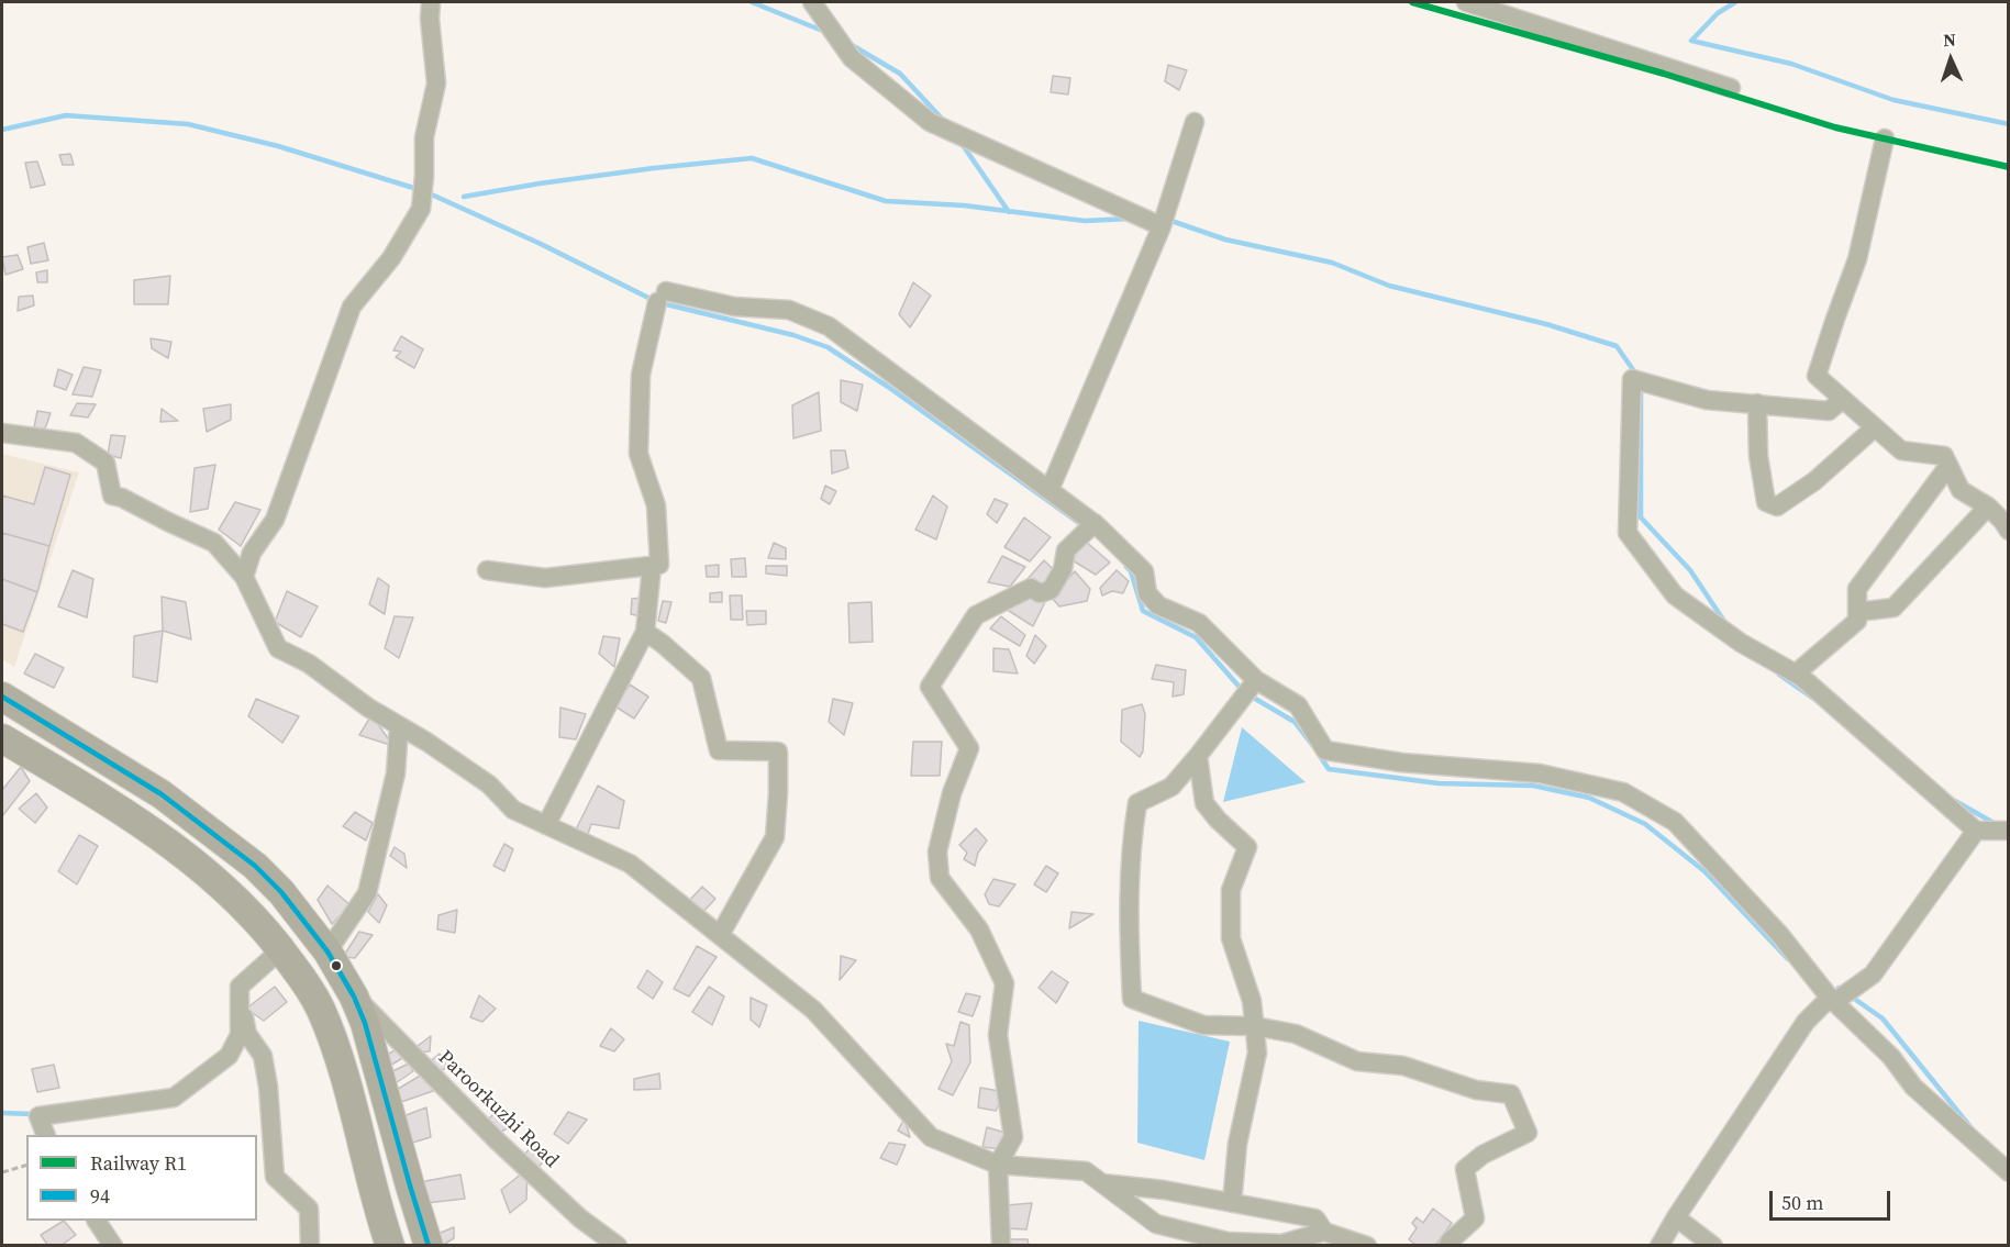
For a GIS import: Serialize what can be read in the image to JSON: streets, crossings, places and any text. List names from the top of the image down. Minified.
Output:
{"streets":{"street":["Paroorkuzhi Road"]},"lines":["rail line R1","transit line 94"],"legend":["Railway R1","94"],"scale_bar":"50 m","north":"top"}
